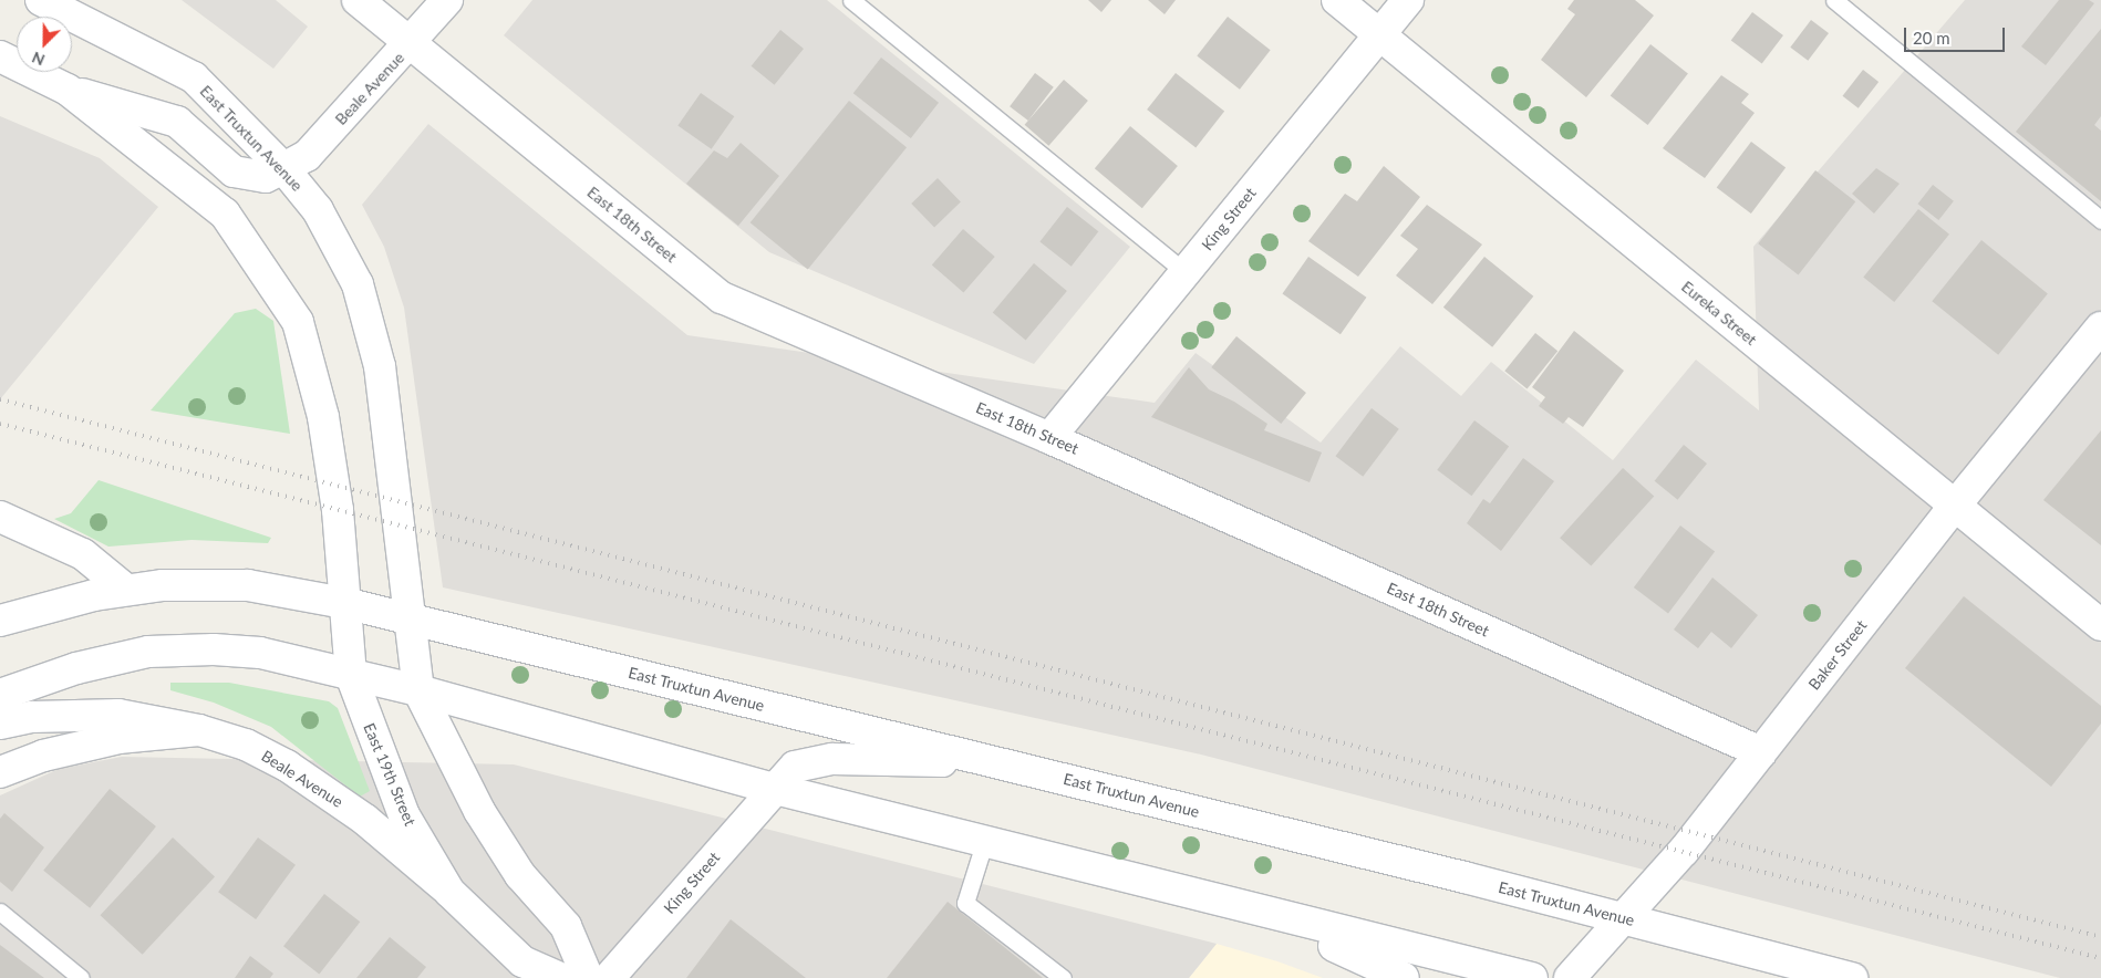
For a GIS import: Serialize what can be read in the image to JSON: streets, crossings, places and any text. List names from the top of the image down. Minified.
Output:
{"streets":{"main road":["Beale Avenue","East Truxtun Avenue","King Street","East 18th Street","Eureka Street","Baker Street","East 19th Street"]},"crossings":[["Beale Avenue","East Truxtun Avenue"],["Beale Avenue","East 18th Street"],["Beale Avenue","East 19th Street"],["East Truxtun Avenue","King Street"],["East Truxtun Avenue","Baker Street"],["King Street","East 18th Street"],["King Street","Eureka Street"],["East 18th Street","Baker Street"],["Eureka Street","Baker Street"]],"scale_bar":"20 m","north":"bottom left"}
